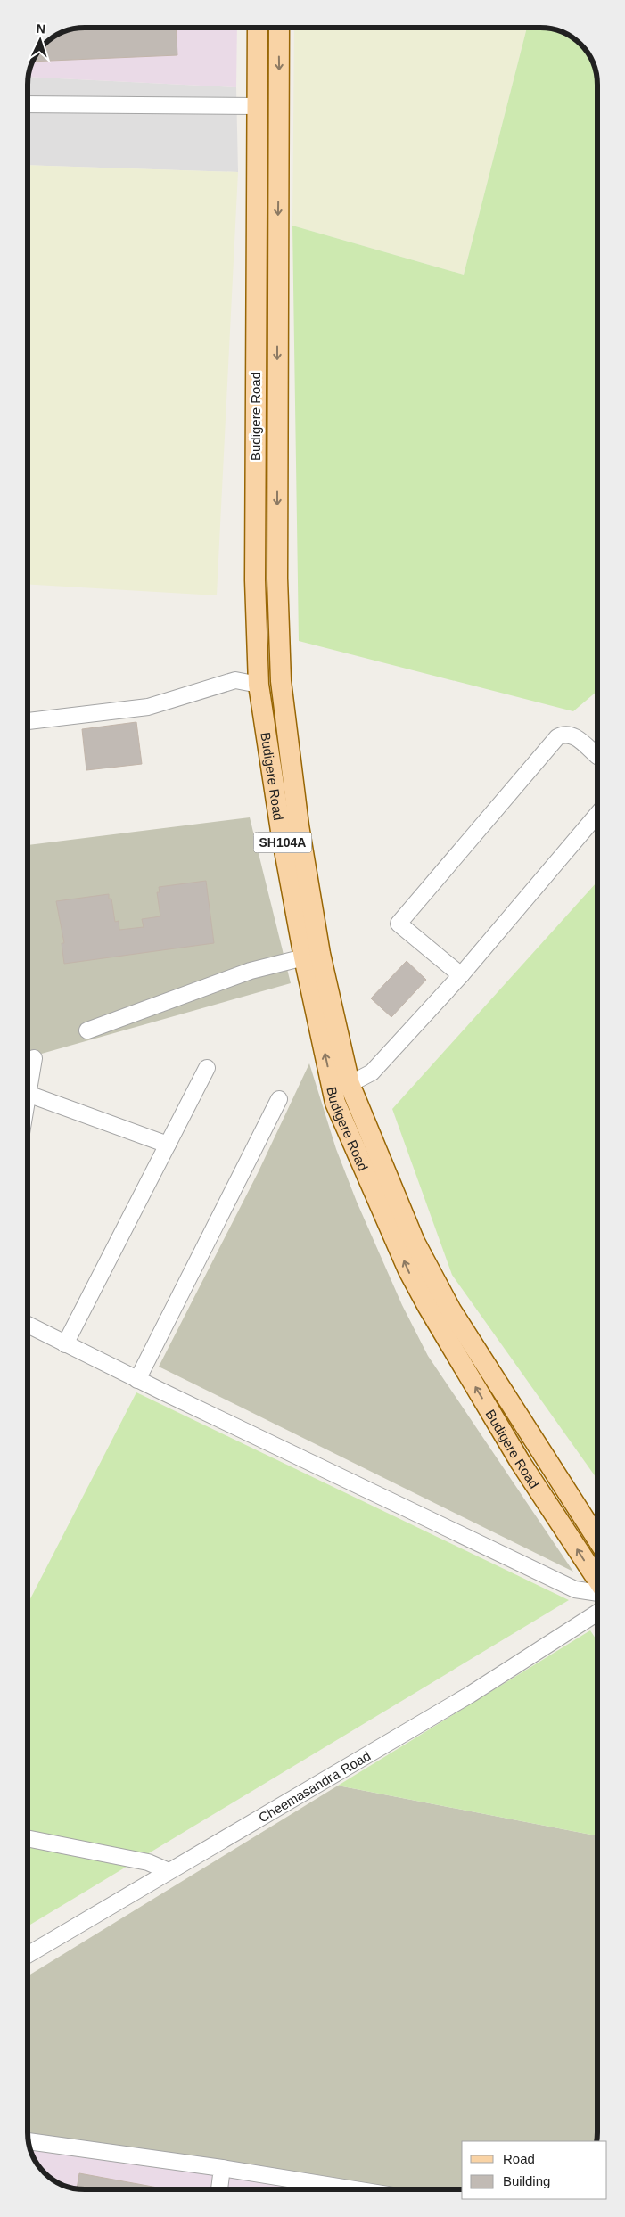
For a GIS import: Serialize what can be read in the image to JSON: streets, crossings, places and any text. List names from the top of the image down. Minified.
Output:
{"streets":{"main road":["Budigere Road","SH104A"],"street":["Cheemasandra Road"]},"legend":["Road","Building"],"north":"top"}
